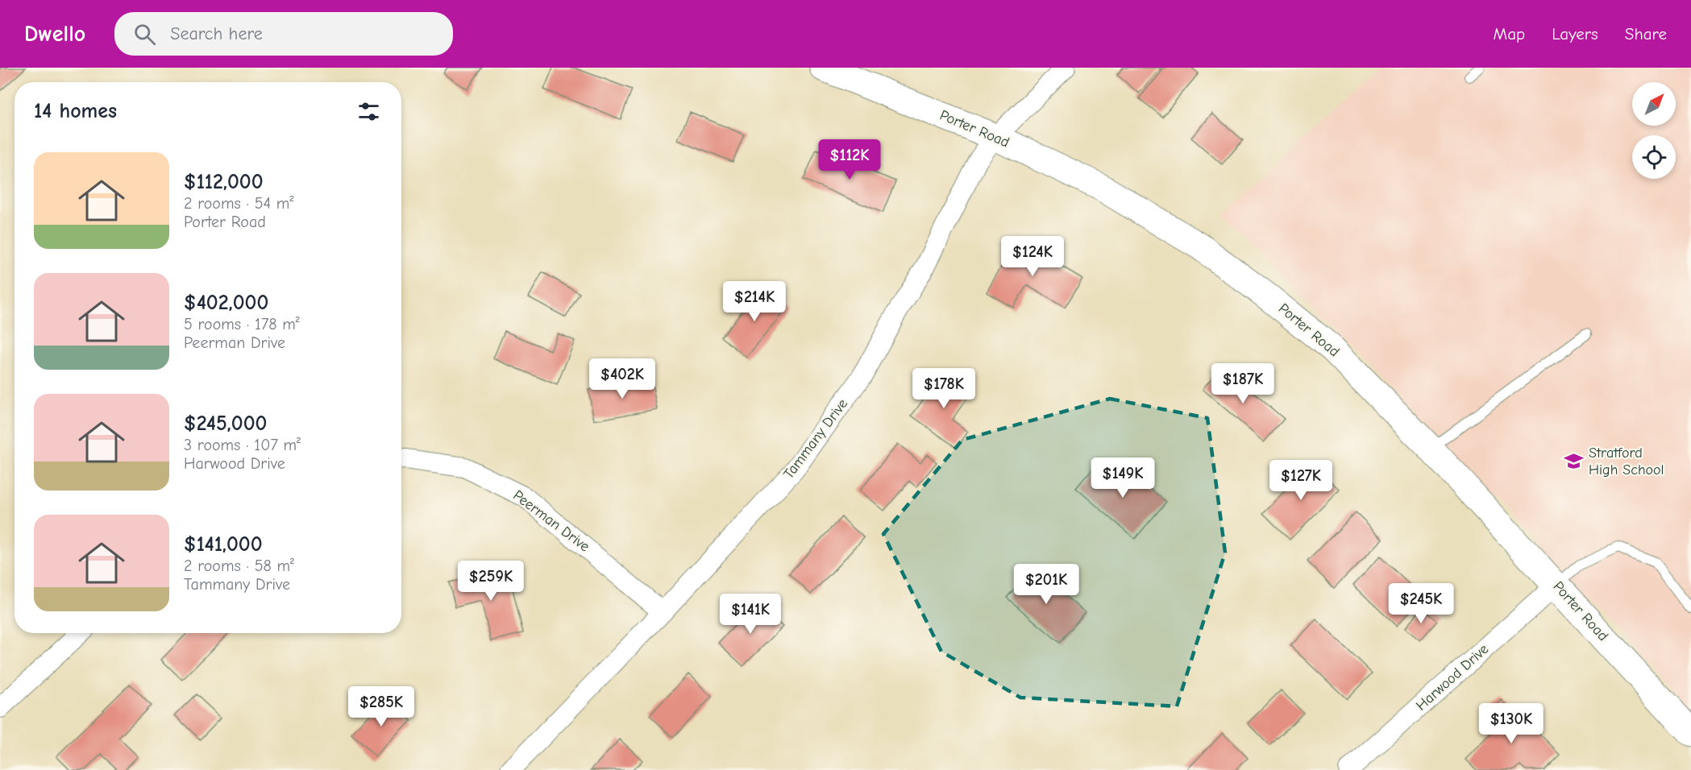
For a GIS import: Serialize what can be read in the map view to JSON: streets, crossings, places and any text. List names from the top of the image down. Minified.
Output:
{"streets":{"street":["Porter Road","Tammany Drive","Peerman Drive","Harwood Drive"]},"crossings":[["Porter Road","Tammany Drive"],["Porter Road","Harwood Drive"],["Tammany Drive","Peerman Drive"]],"places":{"school or university":["Stratford High School"]},"north":"top right","page":{"header":"Dwello","search":"Search here","nav":["Map","Layers","Share"],"heading":"14 homes","price":["$112K","$124K","$214K","$402K","$187K","$178K","$149K","$127K","$259K","$201K","$245K","$141K","$285K","$130K"],"list":[{"name":"$112,000","note":"2 rooms · 54 m² · Porter Road"},{"name":"$402,000","note":"5 rooms · 178 m² · Peerman Drive"},{"name":"$245,000","note":"3 rooms · 107 m² · Harwood Drive"},{"name":"$141,000","note":"2 rooms · 58 m² · Tammany Drive"}]}}
